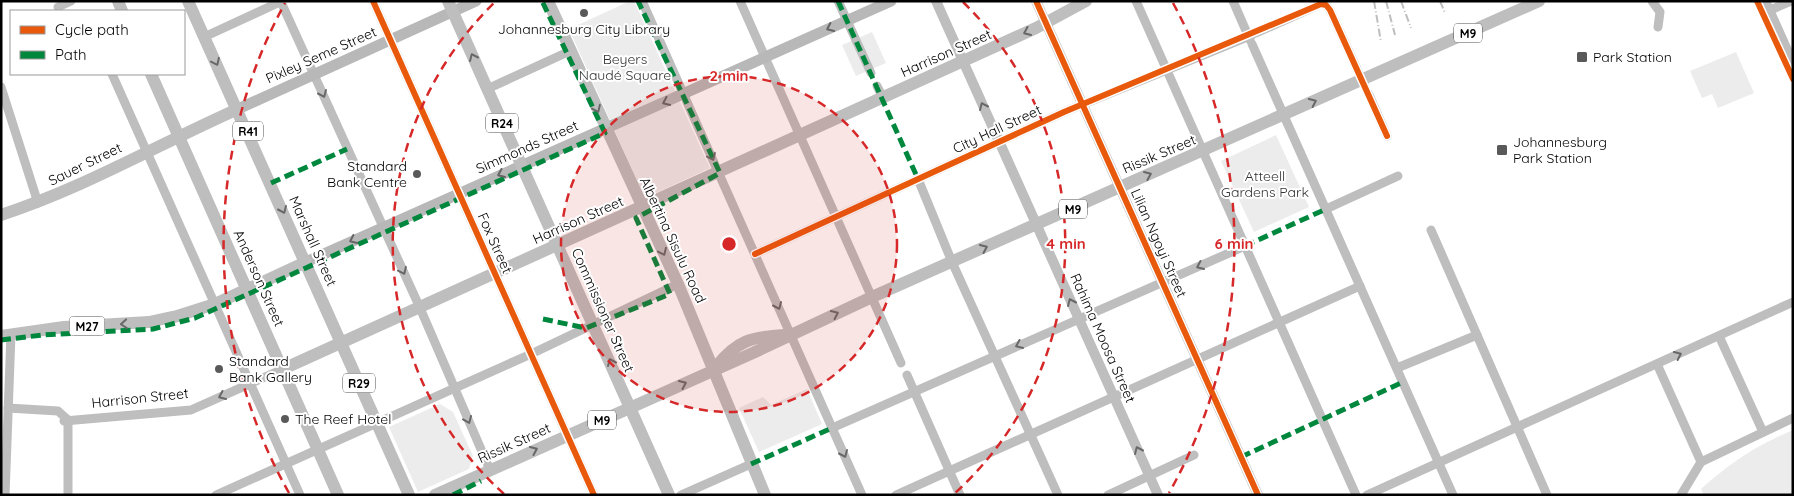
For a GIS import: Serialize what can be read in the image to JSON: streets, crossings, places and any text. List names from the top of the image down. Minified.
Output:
{"streets":{"main road":["M9","Harrison Street","Pixley Seme Street","R24","R41","Simmonds Street","Rissik Street","Sauer Street","Albertina Sisulu Road","Marshall Street","Anderson Street","Commissioner Street","M27","R29"],"street":["City Hall Street","Fox Street","Lilian Ngoyi Street","Rahima Moosa Street"]},"crossings":[["Harrison Street","Albertina Sisulu Road"],["Harrison Street","Marshall Street"],["Harrison Street","Fox Street"],["Harrison Street","Lilian Ngoyi Street"],["Harrison Street","Anderson Street"],["Harrison Street","Commissioner Street"],["Harrison Street","Rahima Moosa Street"],["Pixley Seme Street","Sauer Street"],["Pixley Seme Street","Marshall Street"],["Pixley Seme Street","Fox Street"],["Pixley Seme Street","Anderson Street"],["Pixley Seme Street","Commissioner Street"],["City Hall Street","Lilian Ngoyi Street"],["City Hall Street","Rahima Moosa Street"],["Simmonds Street","Albertina Sisulu Road"],["Simmonds Street","Marshall Street"],["Simmonds Street","Fox Street"],["Simmonds Street","Anderson Street"],["Simmonds Street","Commissioner Street"],["Rissik Street","Albertina Sisulu Road"],["Rissik Street","Fox Street"],["Rissik Street","Lilian Ngoyi Street"],["Rissik Street","Commissioner Street"],["Rissik Street","Rahima Moosa Street"],["Sauer Street","Anderson Street"]],"one_way":["Simmonds Street","Rissik Street","Marshall Street","Rahima Moosa Street"],"parks":["Beyers Naudé Square","Atteell Gardens Park"],"places":{"other":["Johannesburg City Library","Standard Bank Centre","Standard Bank Gallery","The Reef Hotel"],"transit":["Park Station","Johannesburg Park Station"]},"legend":["Cycle path","Path"],"rings":["2 min","4 min","6 min"]}
